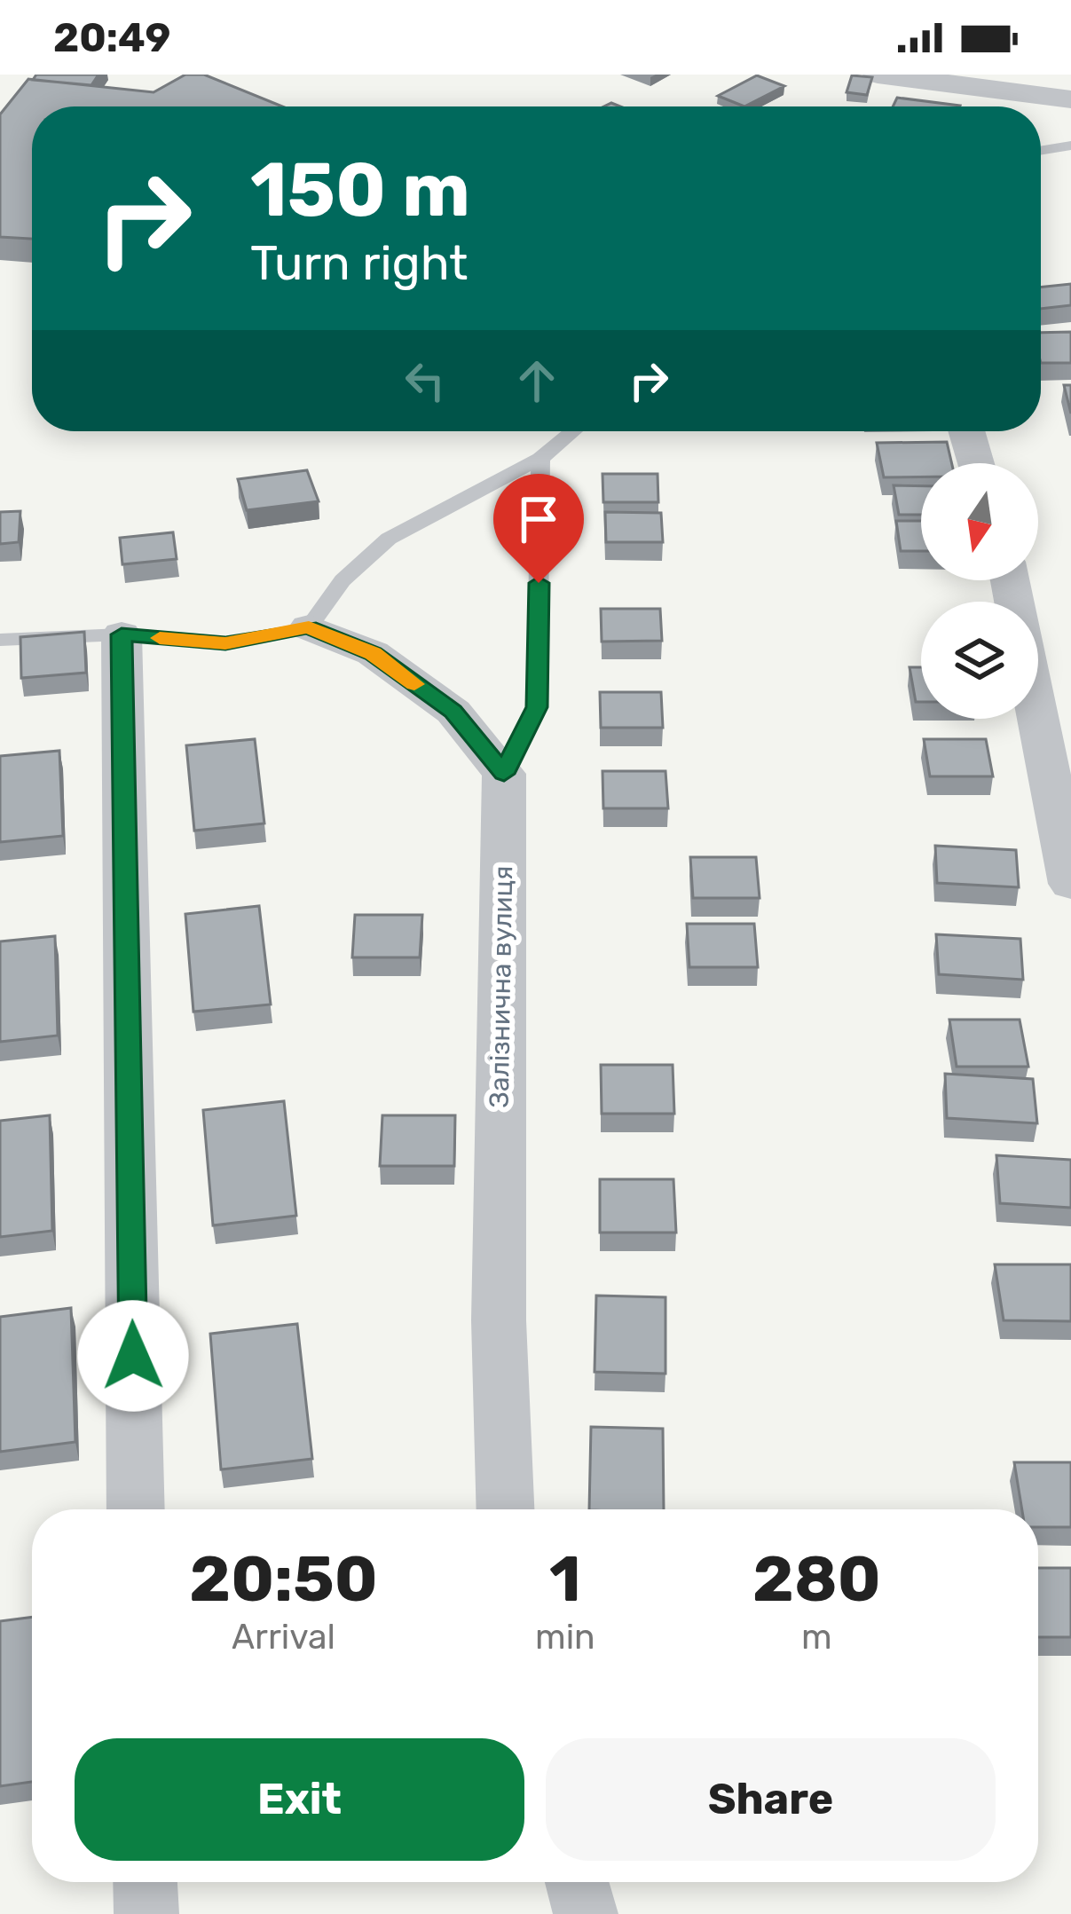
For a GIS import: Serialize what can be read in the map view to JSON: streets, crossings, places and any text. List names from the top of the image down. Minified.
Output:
{"streets":{"street":["Залізнична вулиця"]},"north":"bottom","page":{"status":"20:49","turn":["150 m","Turn right"],"eta":["20:50","Arrival","1","min","280","m"],"buttons":["Exit","Share"]}}
